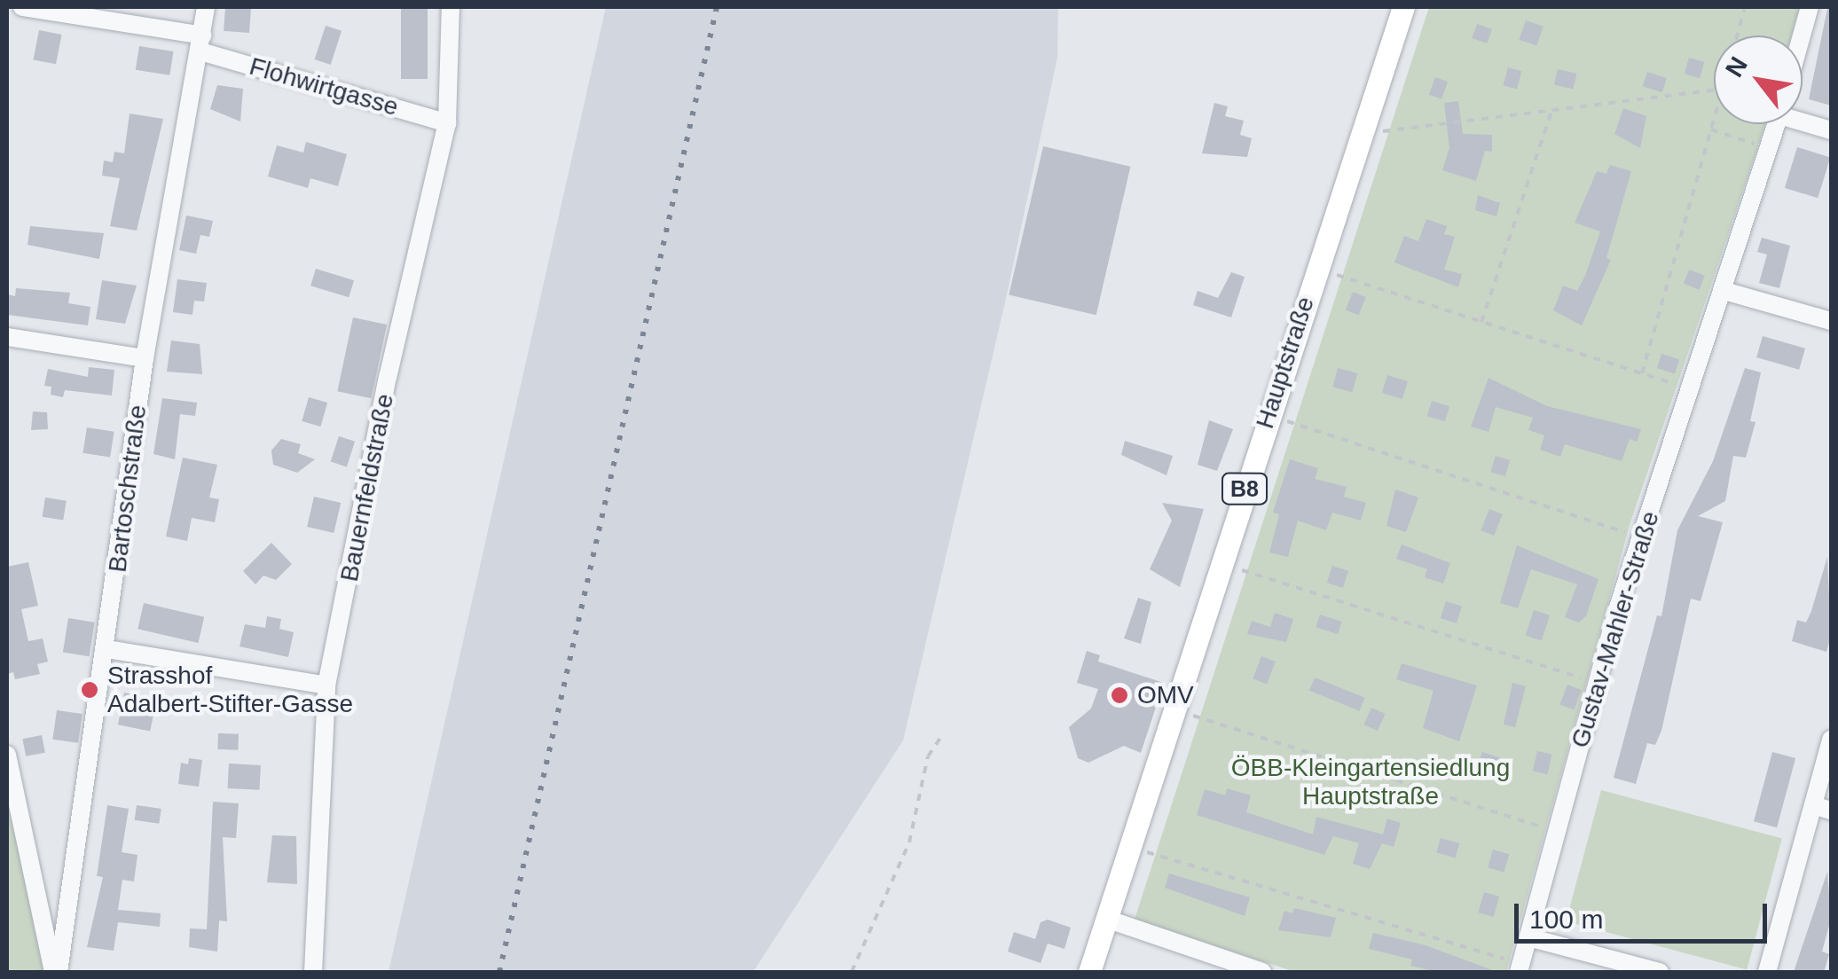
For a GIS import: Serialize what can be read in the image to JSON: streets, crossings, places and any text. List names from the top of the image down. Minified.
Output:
{"streets":{"main road":["Hauptstraße","B8"],"street":["Flohwirtgasse","Bauernfeldstraße","Bartoschstraße","Gustav-Mahler-Straße"]},"crossings":[["Flohwirtgasse","Bauernfeldstraße"],["Flohwirtgasse","Bartoschstraße"]],"parks":["ÖBB-Kleingartensiedlung Hauptstraße"],"places":["Strasshof Adalbert-Stifter-Gasse","OMV"],"scale_bar":"100 m","north":"top left"}
